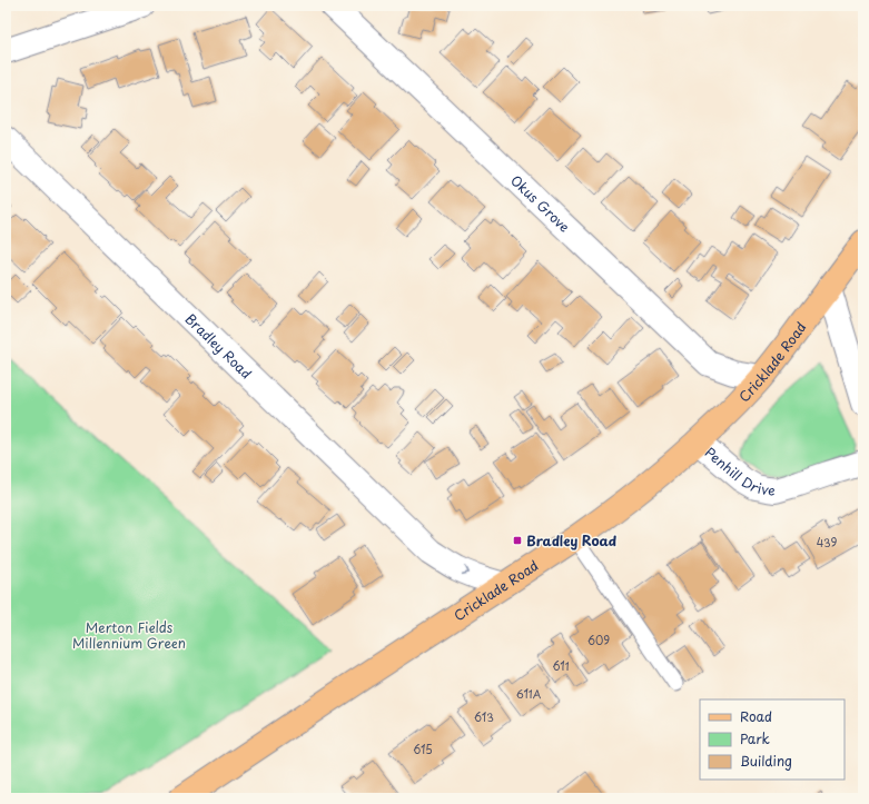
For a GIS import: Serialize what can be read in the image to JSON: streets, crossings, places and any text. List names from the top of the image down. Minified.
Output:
{"streets":{"main road":["Cricklade Road"],"street":["Okus Grove","Bradley Road","Penhill Drive"]},"crossings":[["Okus Grove","Cricklade Road"],["Bradley Road","Cricklade Road"],["Cricklade Road","Penhill Drive"]],"one_way":["Bradley Road"],"parks":["Merton Fields Millennium Green"],"places":{"transit":["Bradley Road"]},"house_numbers":["439","609","611","611A","613","615"],"legend":["Road","Park","Building"]}
